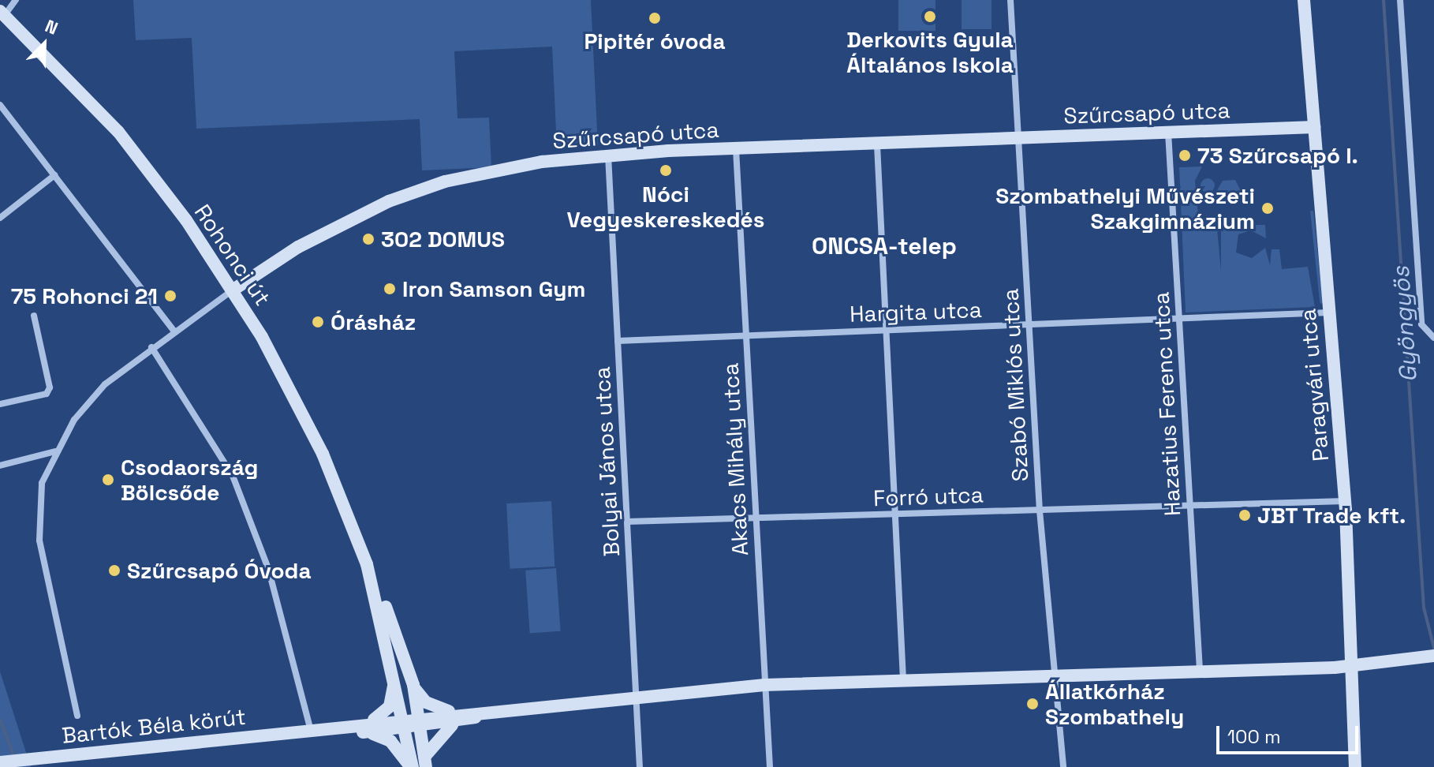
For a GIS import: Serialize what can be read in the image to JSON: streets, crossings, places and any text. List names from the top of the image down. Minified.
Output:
{"streets":{"street":["Szűrcsapó utca","Rohonci út","Hargita utca","Szabó Miklós utca","Paragvári utca","Hazatius Ferenc utca","Akacs Mihály utca","Bolyai János utca","Forró utca","Bartók Béla körút"]},"crossings":[["Szűrcsapó utca","Rohonci út"],["Szűrcsapó utca","Szabó Miklós utca"],["Szűrcsapó utca","Paragvári utca"],["Szűrcsapó utca","Hazatius Ferenc utca"],["Szűrcsapó utca","Akacs Mihály utca"],["Szűrcsapó utca","Bolyai János utca"],["Rohonci út","Bartók Béla körút"],["Hargita utca","Szabó Miklós utca"],["Hargita utca","Paragvári utca"],["Hargita utca","Hazatius Ferenc utca"],["Hargita utca","Akacs Mihály utca"],["Hargita utca","Bolyai János utca"],["Szabó Miklós utca","Forró utca"],["Szabó Miklós utca","Bartók Béla körút"],["Paragvári utca","Forró utca"],["Paragvári utca","Bartók Béla körút"],["Hazatius Ferenc utca","Forró utca"],["Hazatius Ferenc utca","Bartók Béla körút"],["Akacs Mihály utca","Forró utca"],["Akacs Mihály utca","Bartók Béla körút"],["Bolyai János utca","Forró utca"],["Bolyai János utca","Bartók Béla körút"]],"districts":["ONCSA-telep"],"water":["Gyöngyös"],"places":["Derkovits Gyula Általános Iskola","Pipitér óvoda","73 Szűrcsapó I.","Nóci Vegyeskereskedés","Szombathelyi Művészeti Szakgimnázium","302 DOMUS","Iron Samson Gym","75 Rohonci 21","Órásház","Csodaország Bölcsőde","JBT Trade kft.","Szűrcsapó Óvoda","Állatkórház Szombathely"],"scale_bar":"100 m","north":"top right"}
